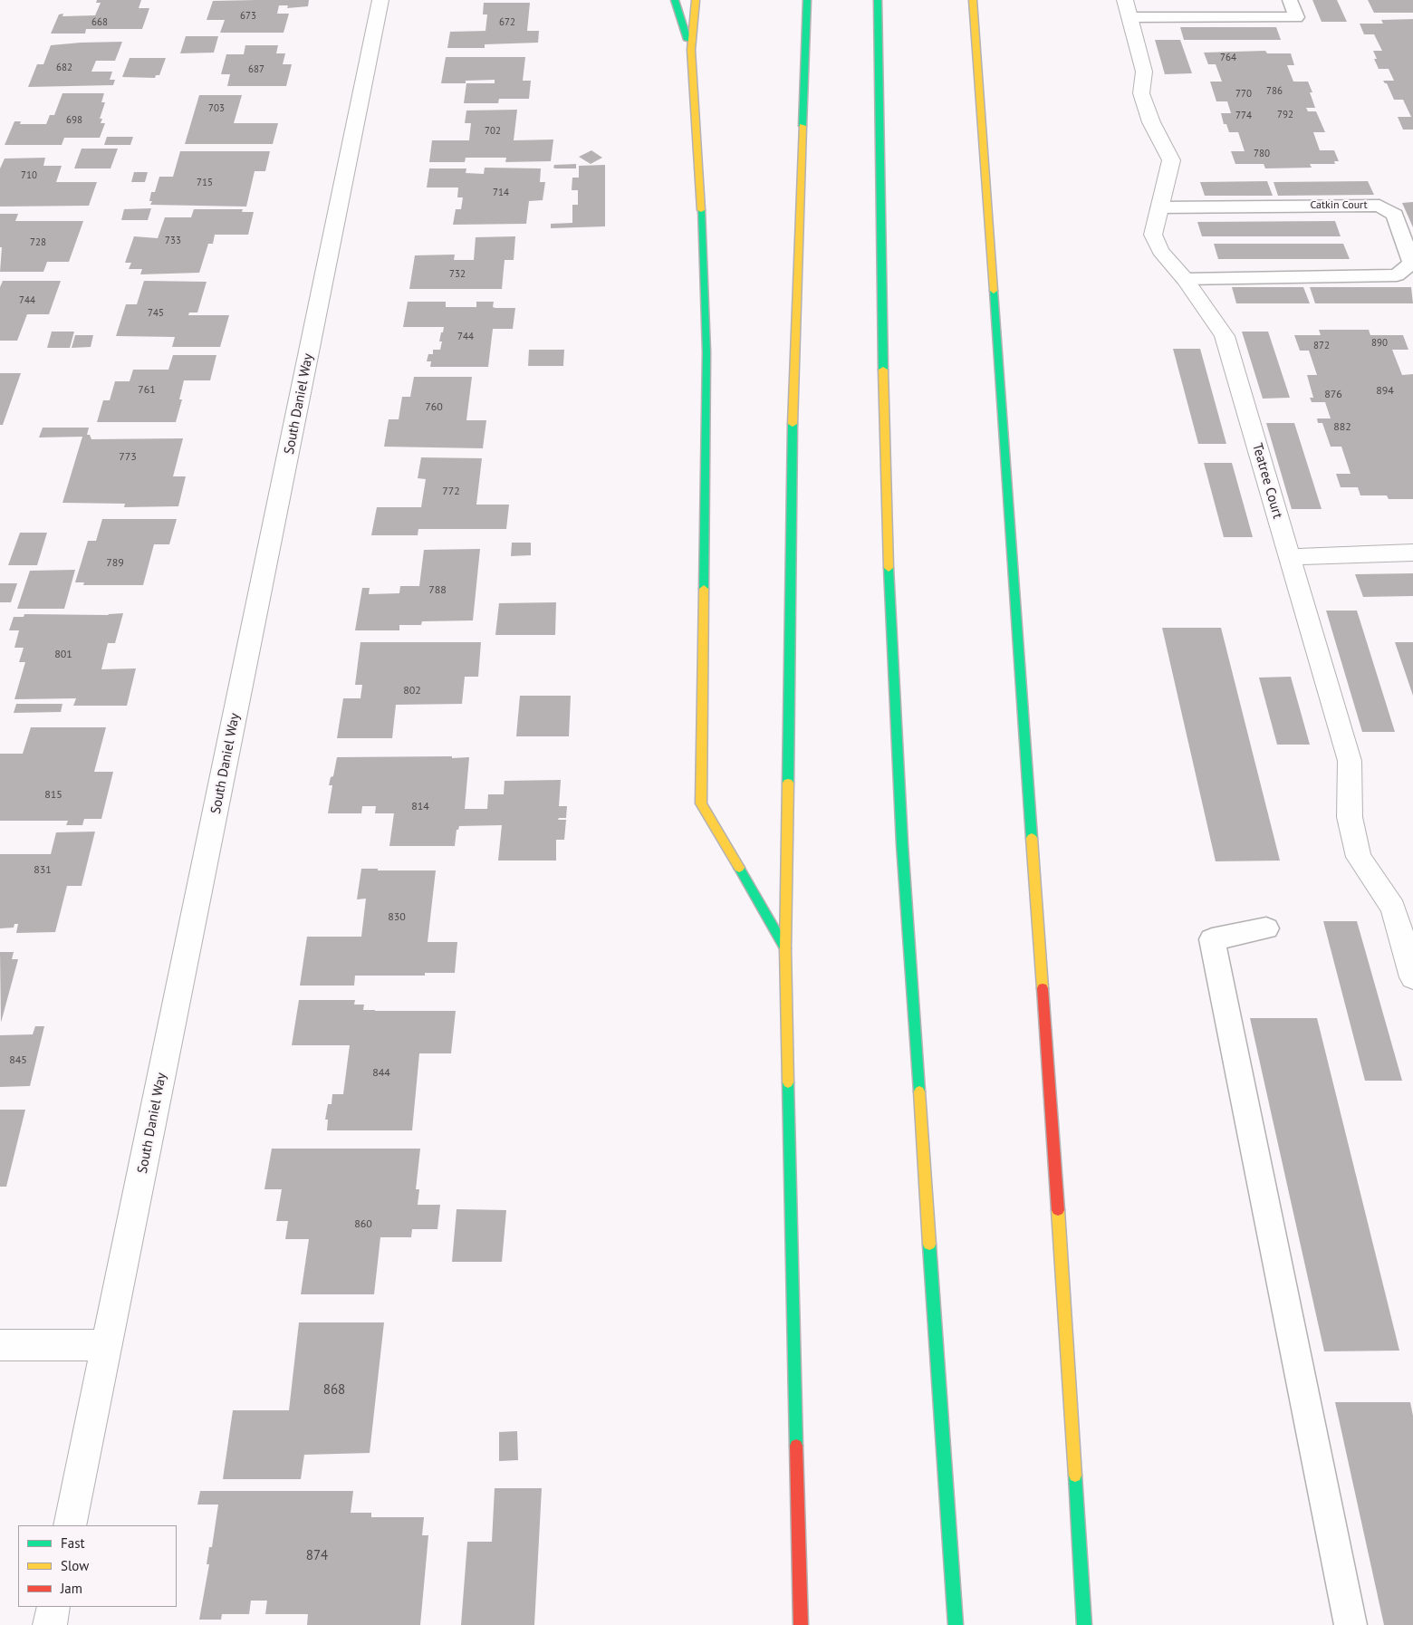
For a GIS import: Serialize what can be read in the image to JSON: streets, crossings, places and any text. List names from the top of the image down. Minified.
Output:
{"streets":{"street":["South Daniel Way","Teatree Court"],"lane":["Catkin Court"]},"crossings":[["Catkin Court","Teatree Court"]],"house_numbers":["673","668","672","764","682","687","786","770","703","792","774","698","702","780","710","715","714","733","728","732","744","745","744","890","872","761","894","876","760","882","773","772","789","788","801","802","815","814","831","830","845","844","860","868","874"],"legend":["Fast","Slow","Jam"]}
